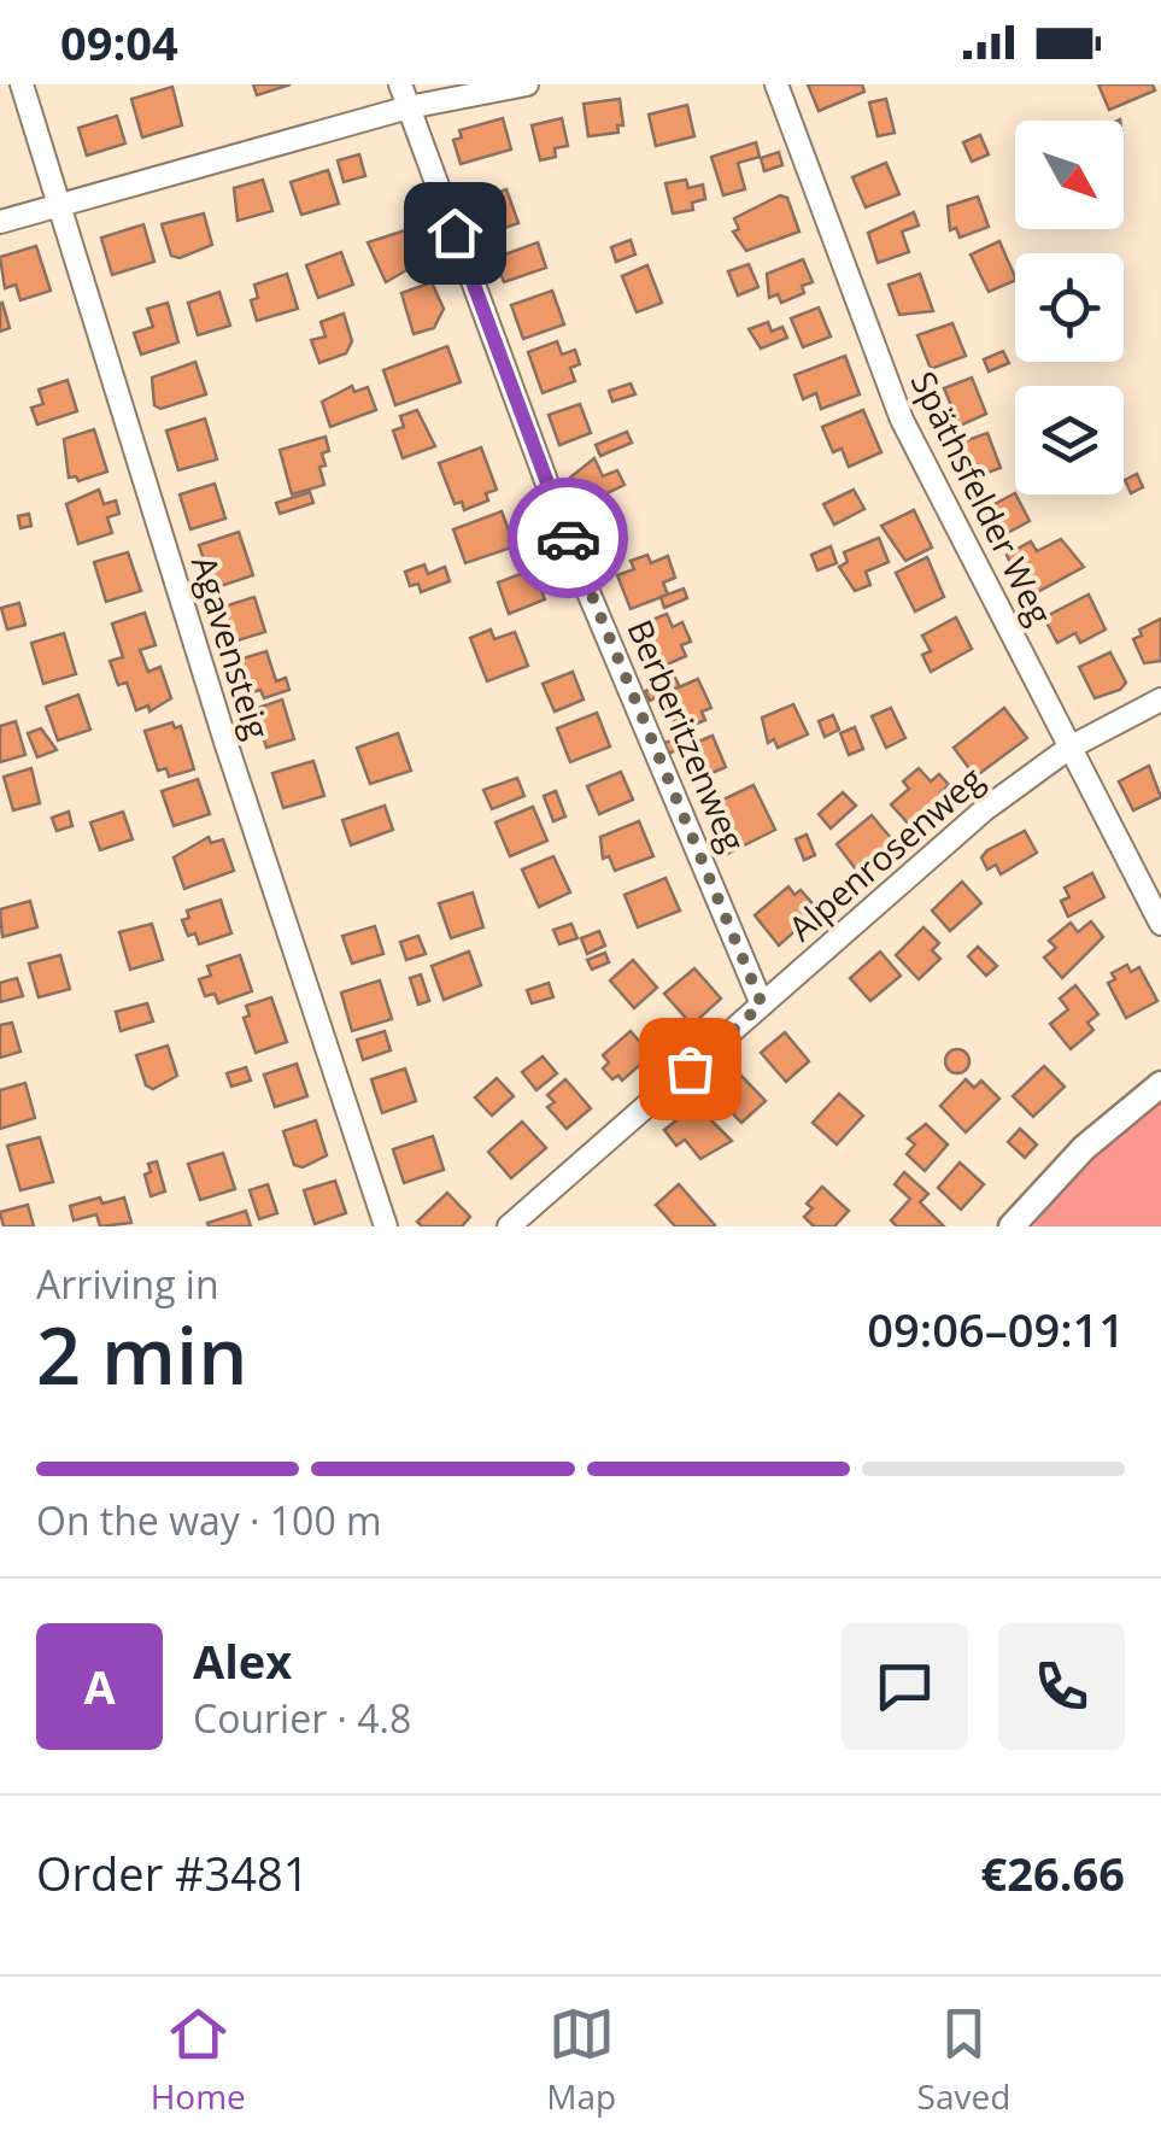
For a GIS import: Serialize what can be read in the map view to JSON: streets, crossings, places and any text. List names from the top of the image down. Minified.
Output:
{"streets":{"street":["Späthsfelder Weg","Agavensteig","Berberitzenweg","Alpenrosenweg"]},"crossings":[["Späthsfelder Weg","Alpenrosenweg"],["Berberitzenweg","Alpenrosenweg"]],"north":"bottom right","page":{"status":"09:04","heading":["2 min","Arriving in","09:06–09:11"],"panel":["Alex","Courier · 4.8","Order #3481","€26.66"],"bar":"On the way · 100 m","round":"A","tabs":["Home","Map","Saved"]}}
